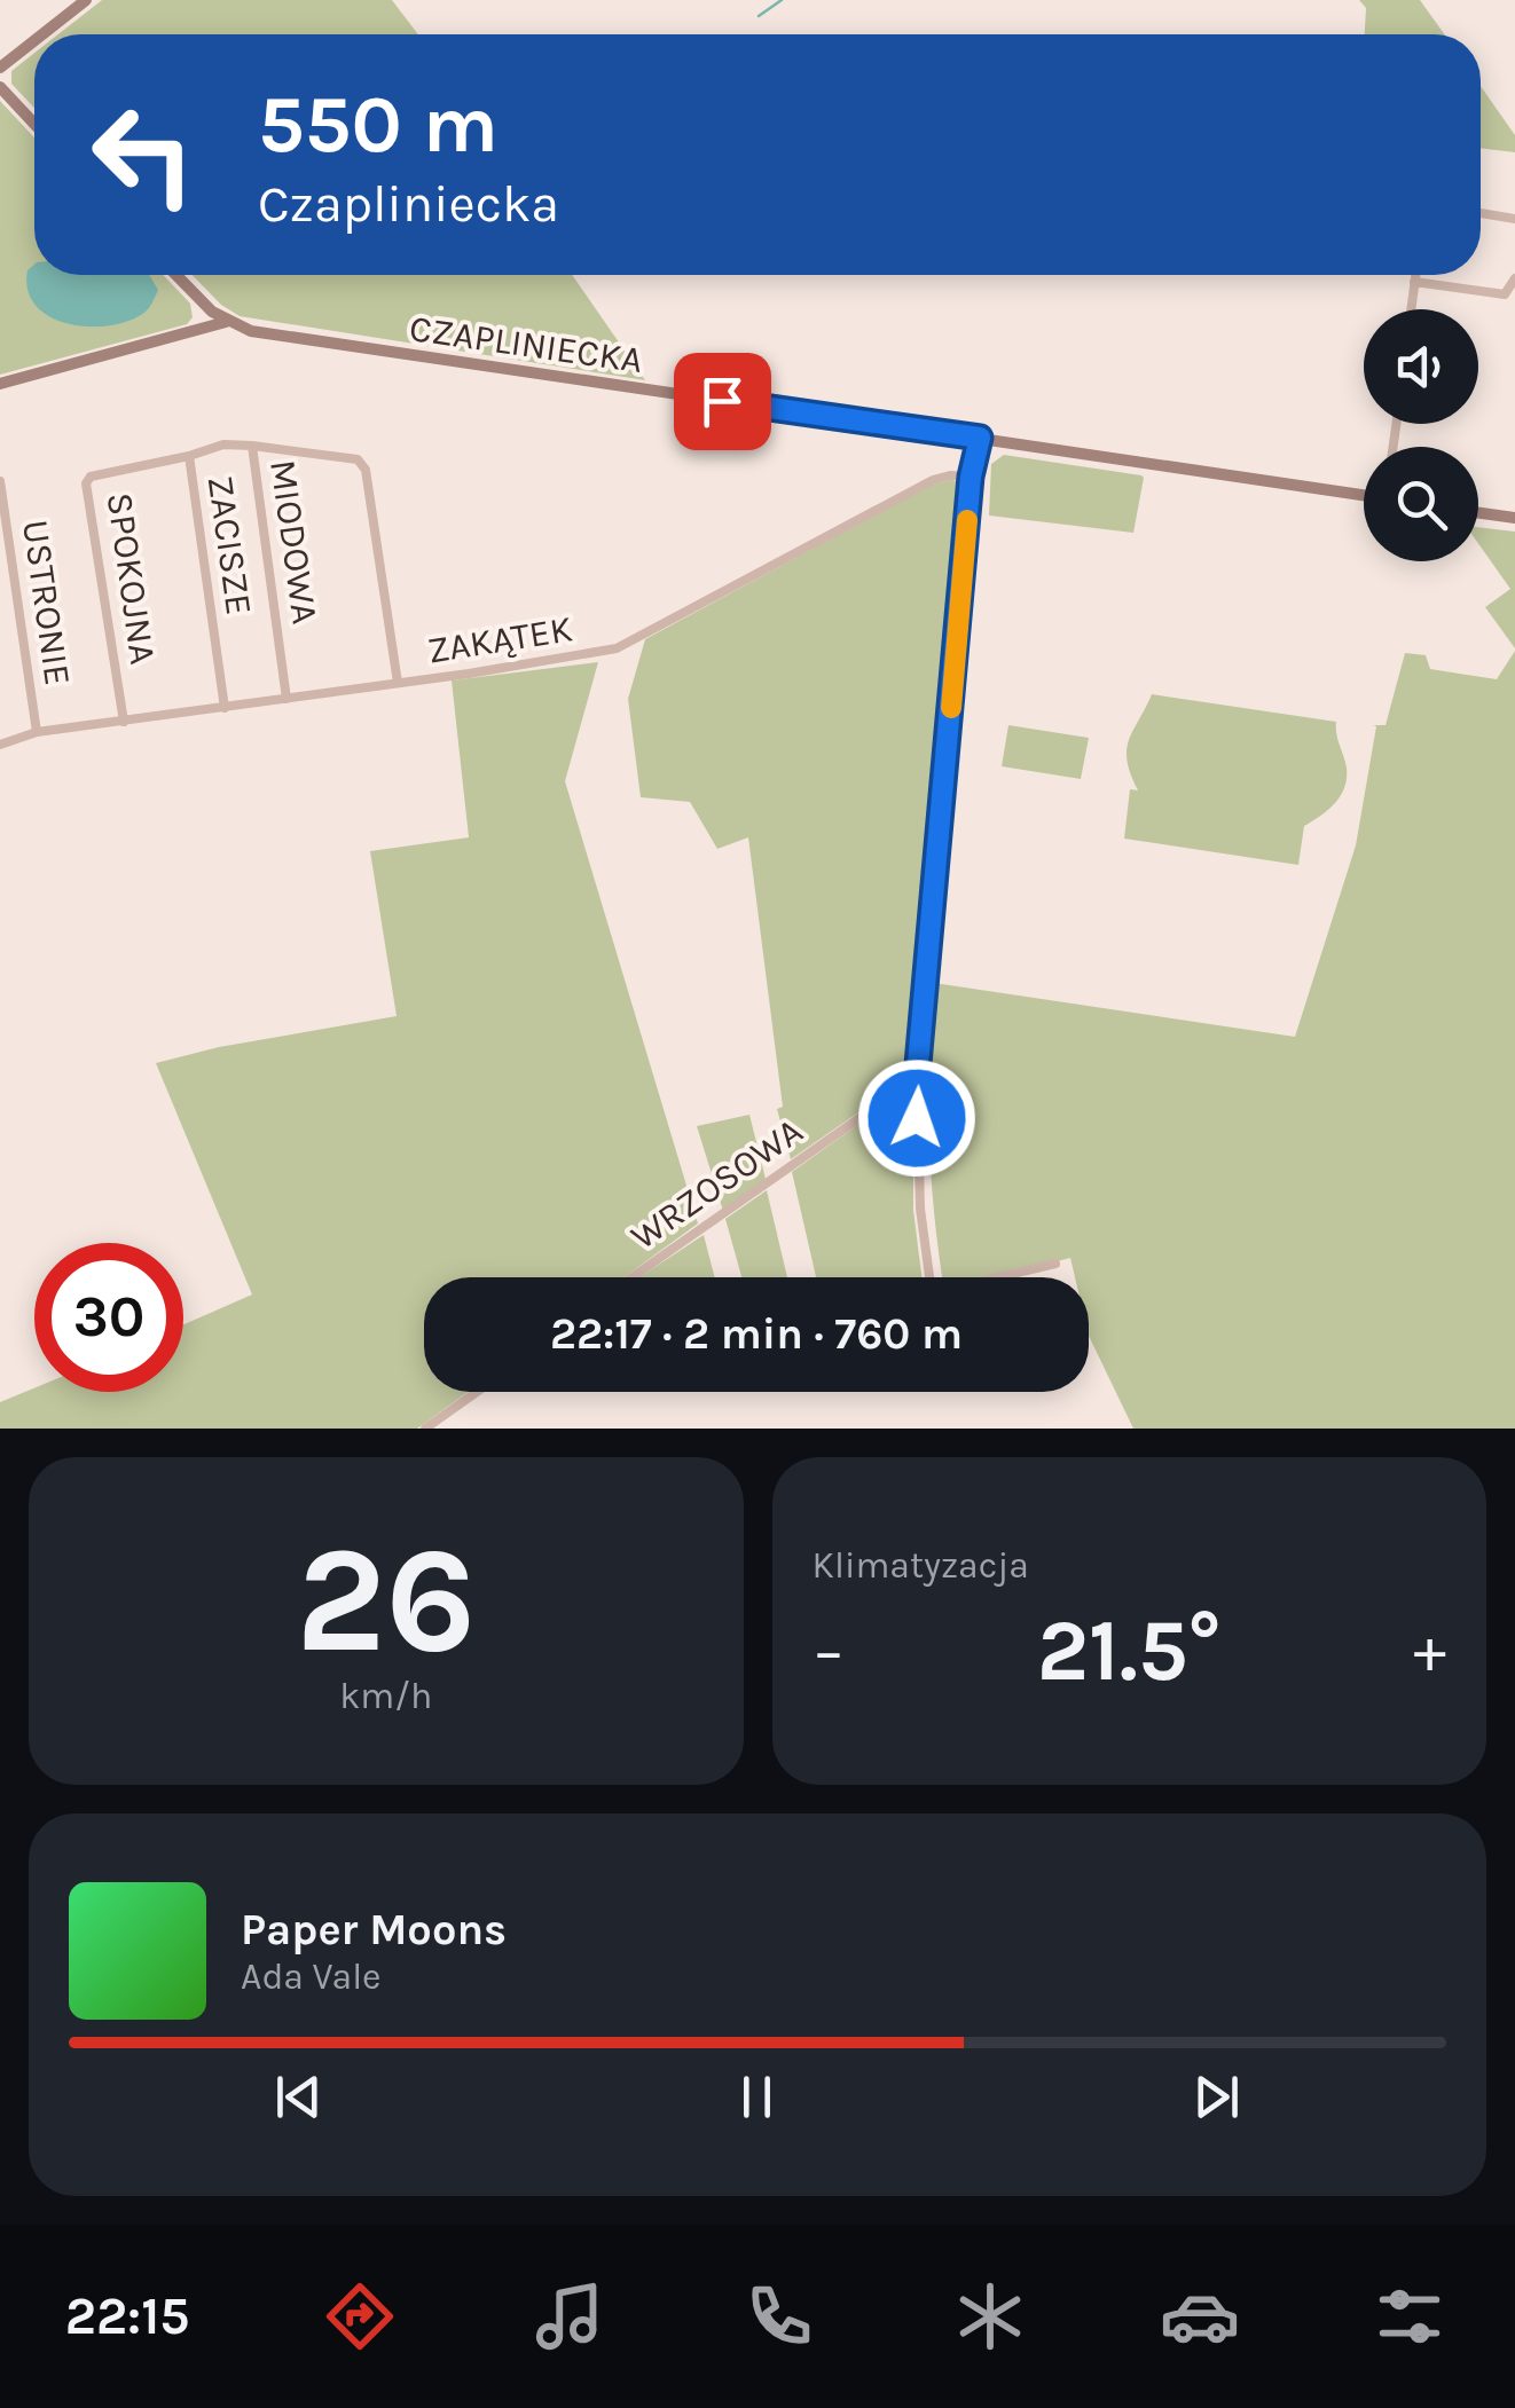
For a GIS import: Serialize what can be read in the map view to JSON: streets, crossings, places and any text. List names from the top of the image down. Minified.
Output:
{"streets":{"main road":["CZAPLINIECKA"],"street":["MIODOWA","ZACISZE","SPOKOJNA","USTRONIE","ZAKĄTEK","WRZOSOWA"]},"crossings":[["MIODOWA","ZACISZE"],["MIODOWA","ZAKĄTEK"],["ZACISZE","SPOKOJNA"],["ZACISZE","ZAKĄTEK"],["SPOKOJNA","ZAKĄTEK"],["USTRONIE","ZAKĄTEK"]],"page":{"turn":["550 m","Czapliniecka"],"limit":"30","trip":"22:17 · 2 min · 760 m","tile":[["26","km/h"],"Klimatyzacja"],"heat":["−","21.5°","+"],"song":["Paper Moons","Ada Vale"],"tabs":"22:15"}}
